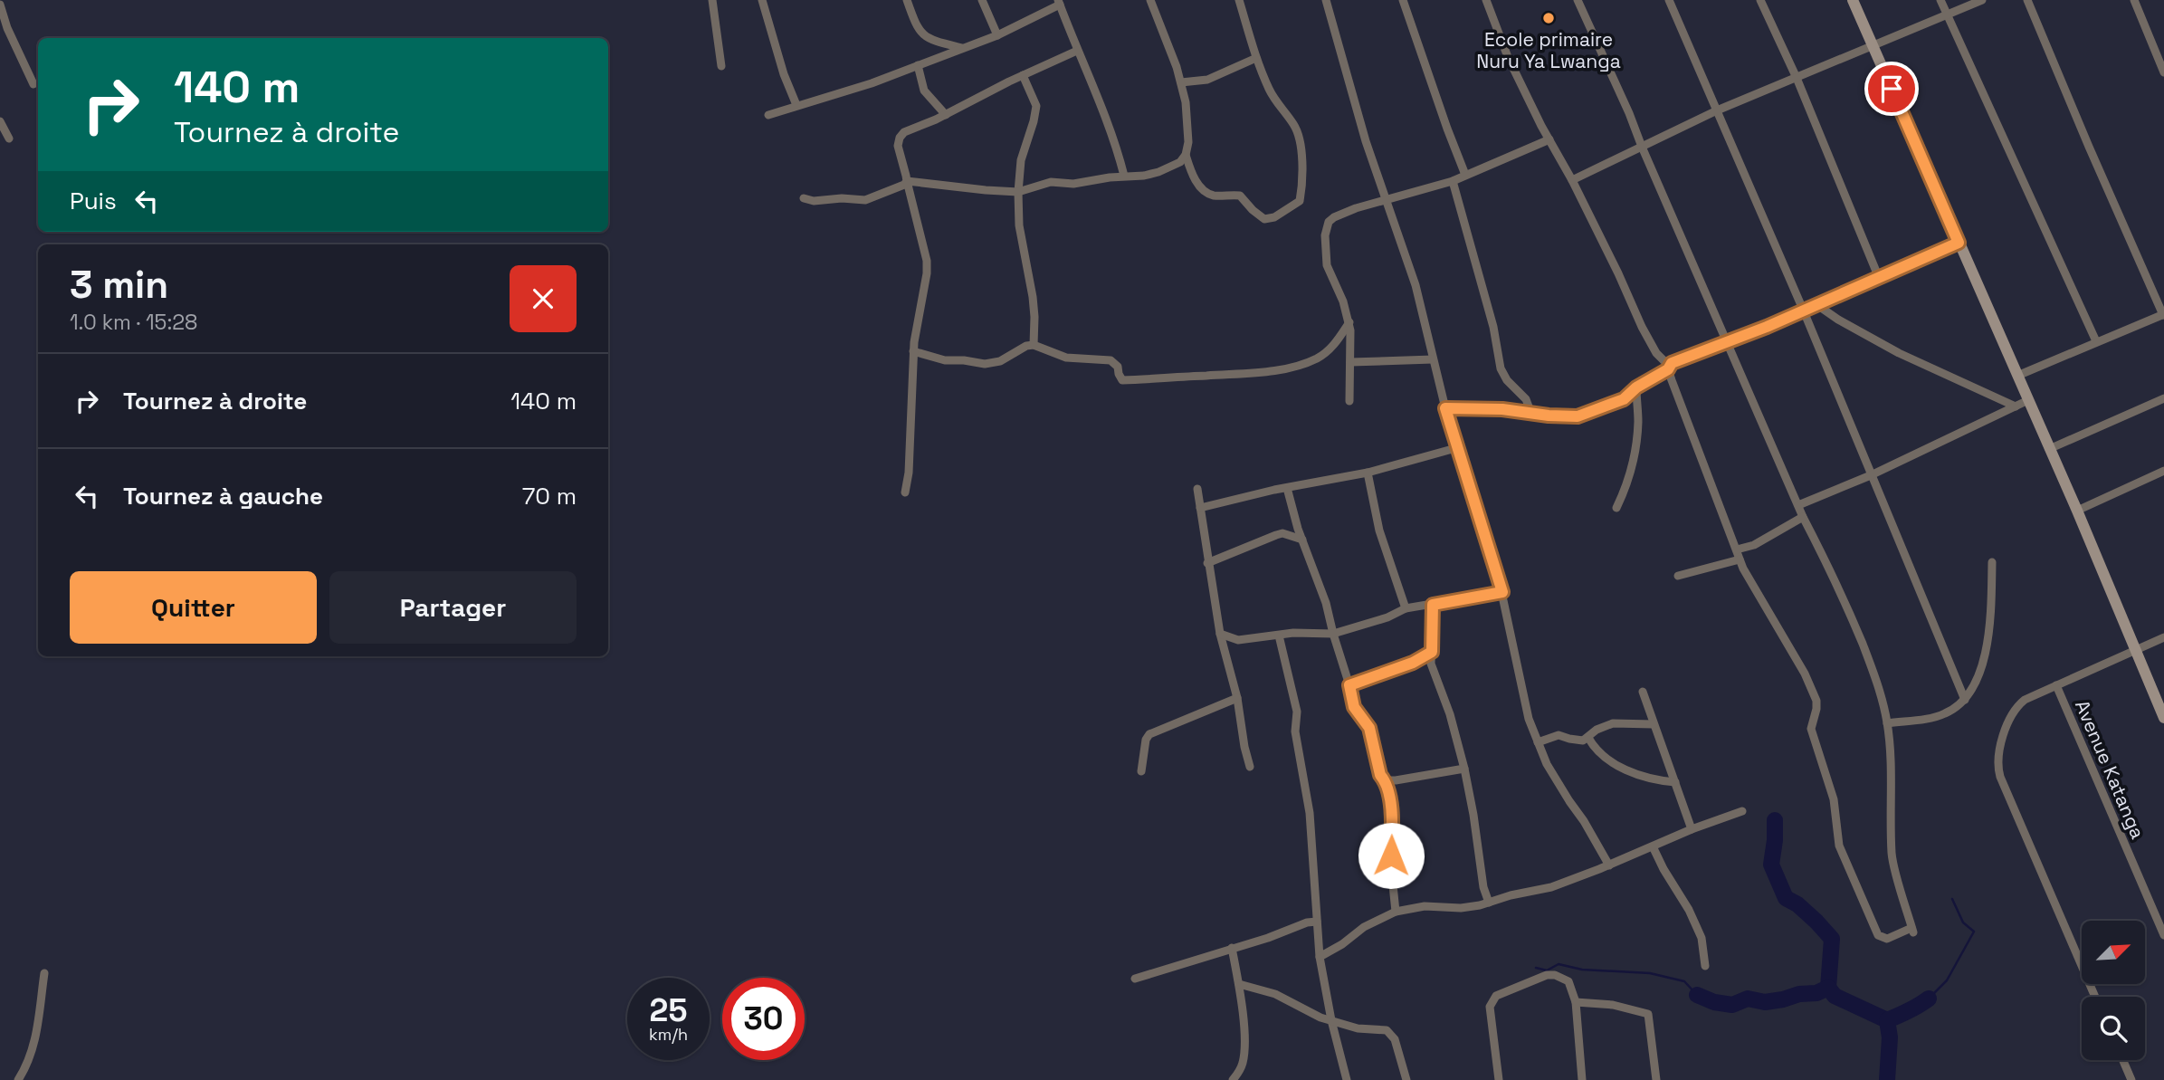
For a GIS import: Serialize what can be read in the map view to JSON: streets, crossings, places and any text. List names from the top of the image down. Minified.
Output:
{"streets":{"street":["Avenue Katanga"]},"places":["Ecole primaire Nuru Ya Lwanga"],"north":"top right","page":{"turn":["140 m","Tournez à droite"],"then":"Puis","heading":["3 min","1.0 km · 15:28"],"list":[{"name":"Tournez à droite","value":"140 m"},{"name":"Tournez à gauche","value":"70 m"}],"buttons":["Quitter","Partager"],"speed":"25 km/h","limit":"30"}}
